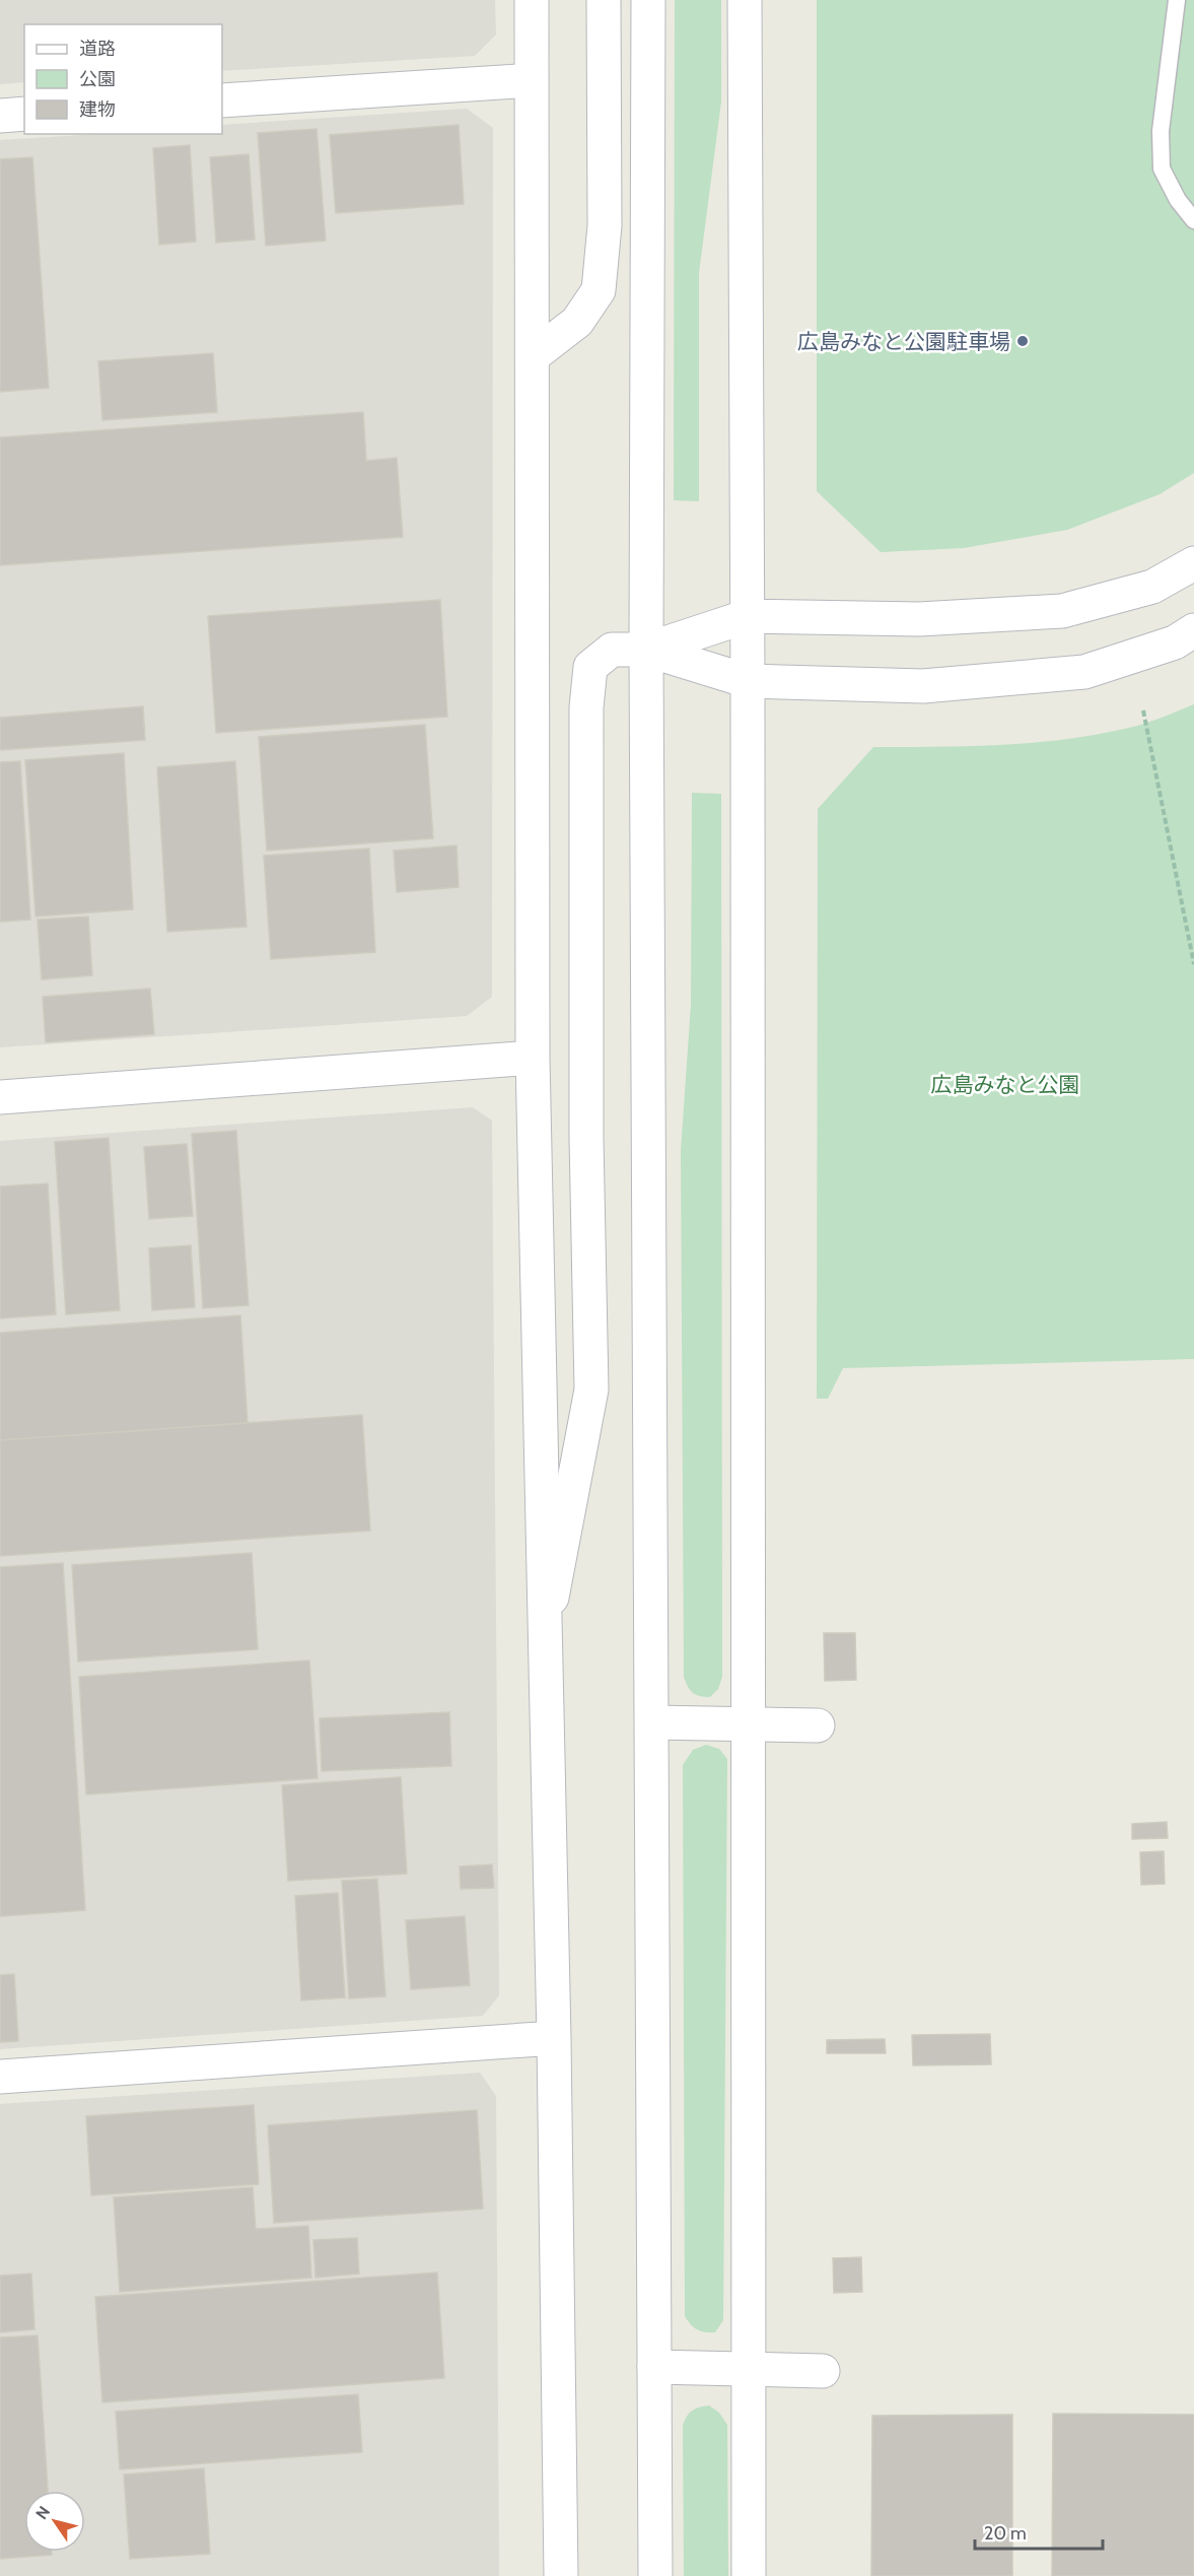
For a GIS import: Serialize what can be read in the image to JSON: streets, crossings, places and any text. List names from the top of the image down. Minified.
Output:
{"parks":["広島みなと公園"],"places":["広島みなと公園駐車場"],"legend":["道路","公園","建物"],"scale_bar":"20 m","north":"top left"}
